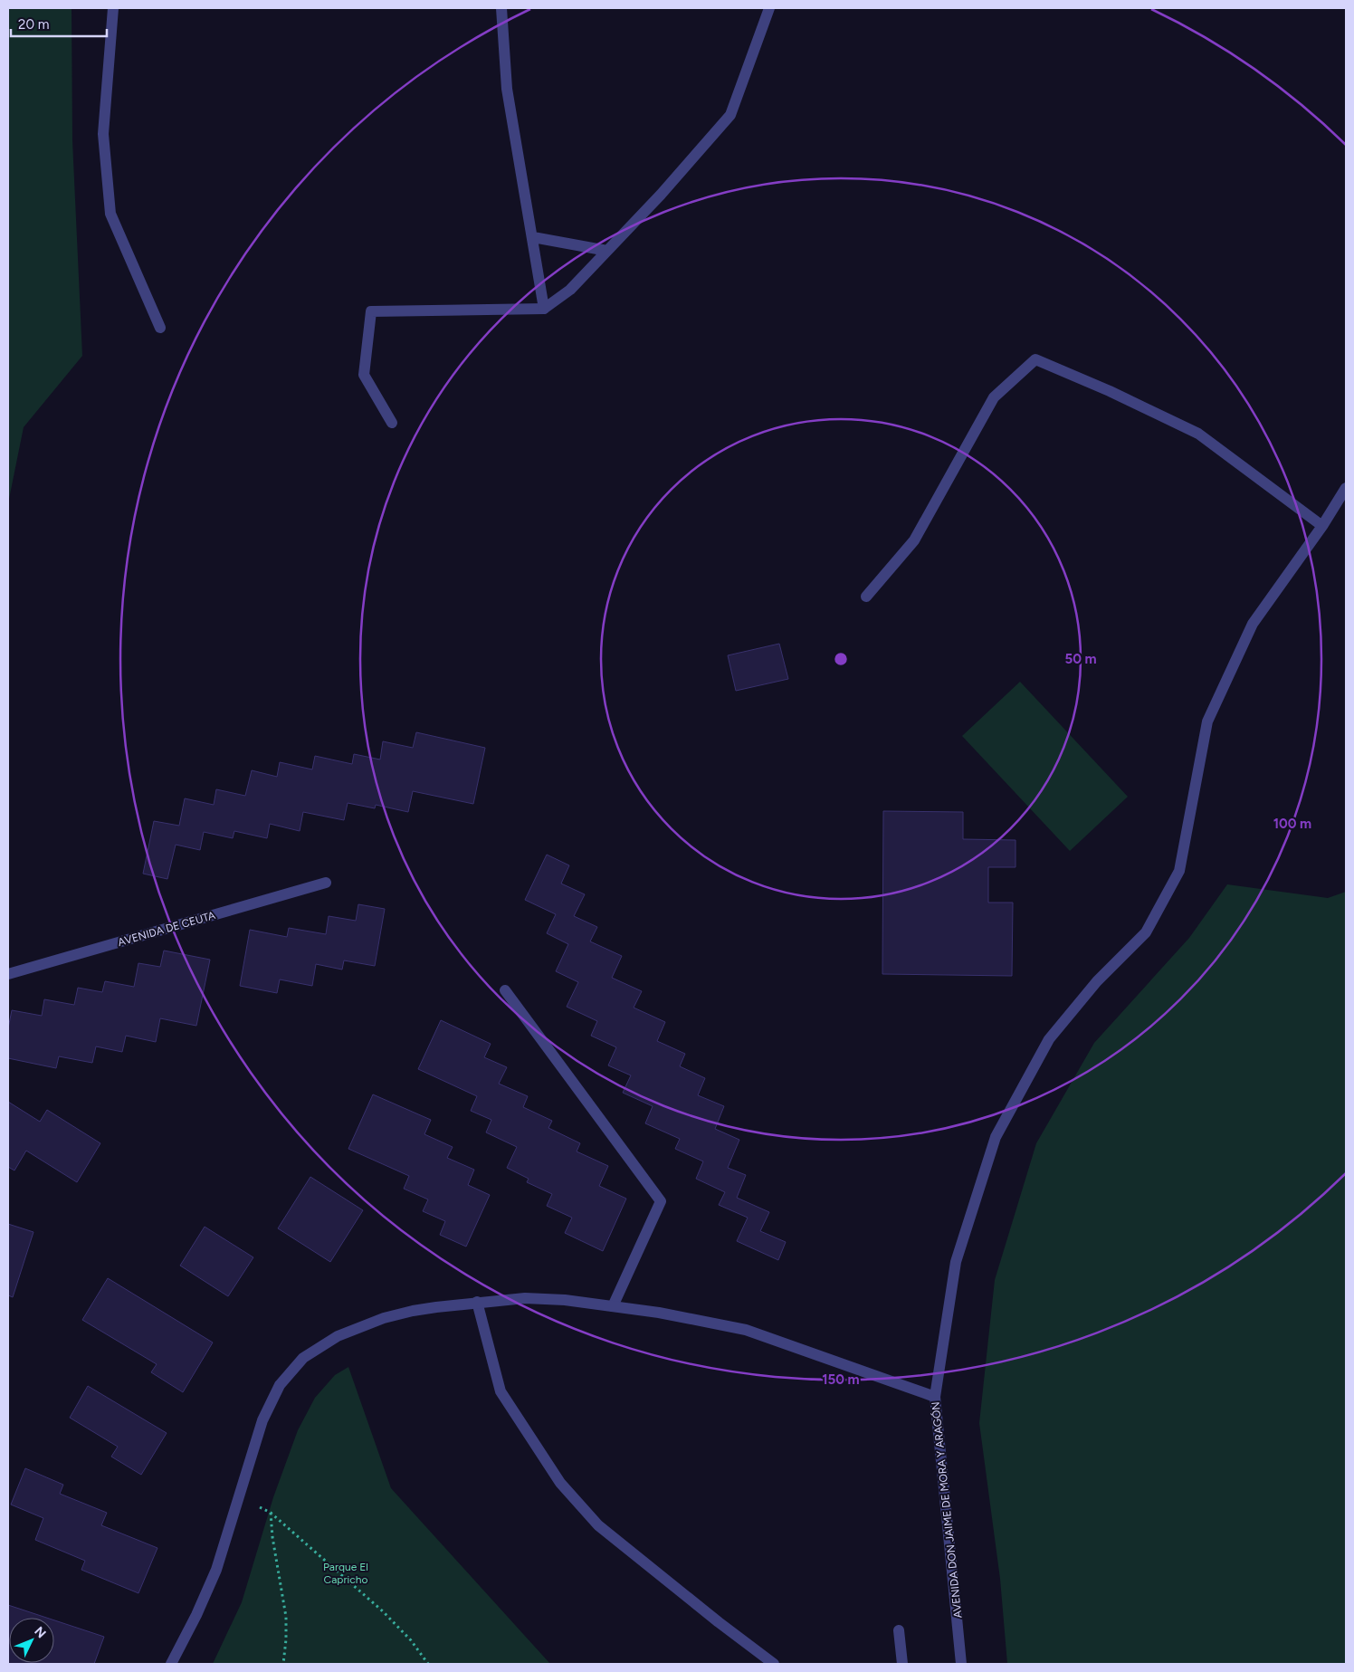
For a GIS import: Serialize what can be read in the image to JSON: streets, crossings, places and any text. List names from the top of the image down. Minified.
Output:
{"streets":{"street":["AVENIDA DE CEUTA","AVENIDA DON JAIME DE MORA Y ARAGÓN"]},"parks":["Parque El Capricho"],"scale_bar":"20 m","north":"top right","rings":["50 m","100 m","150 m"]}
